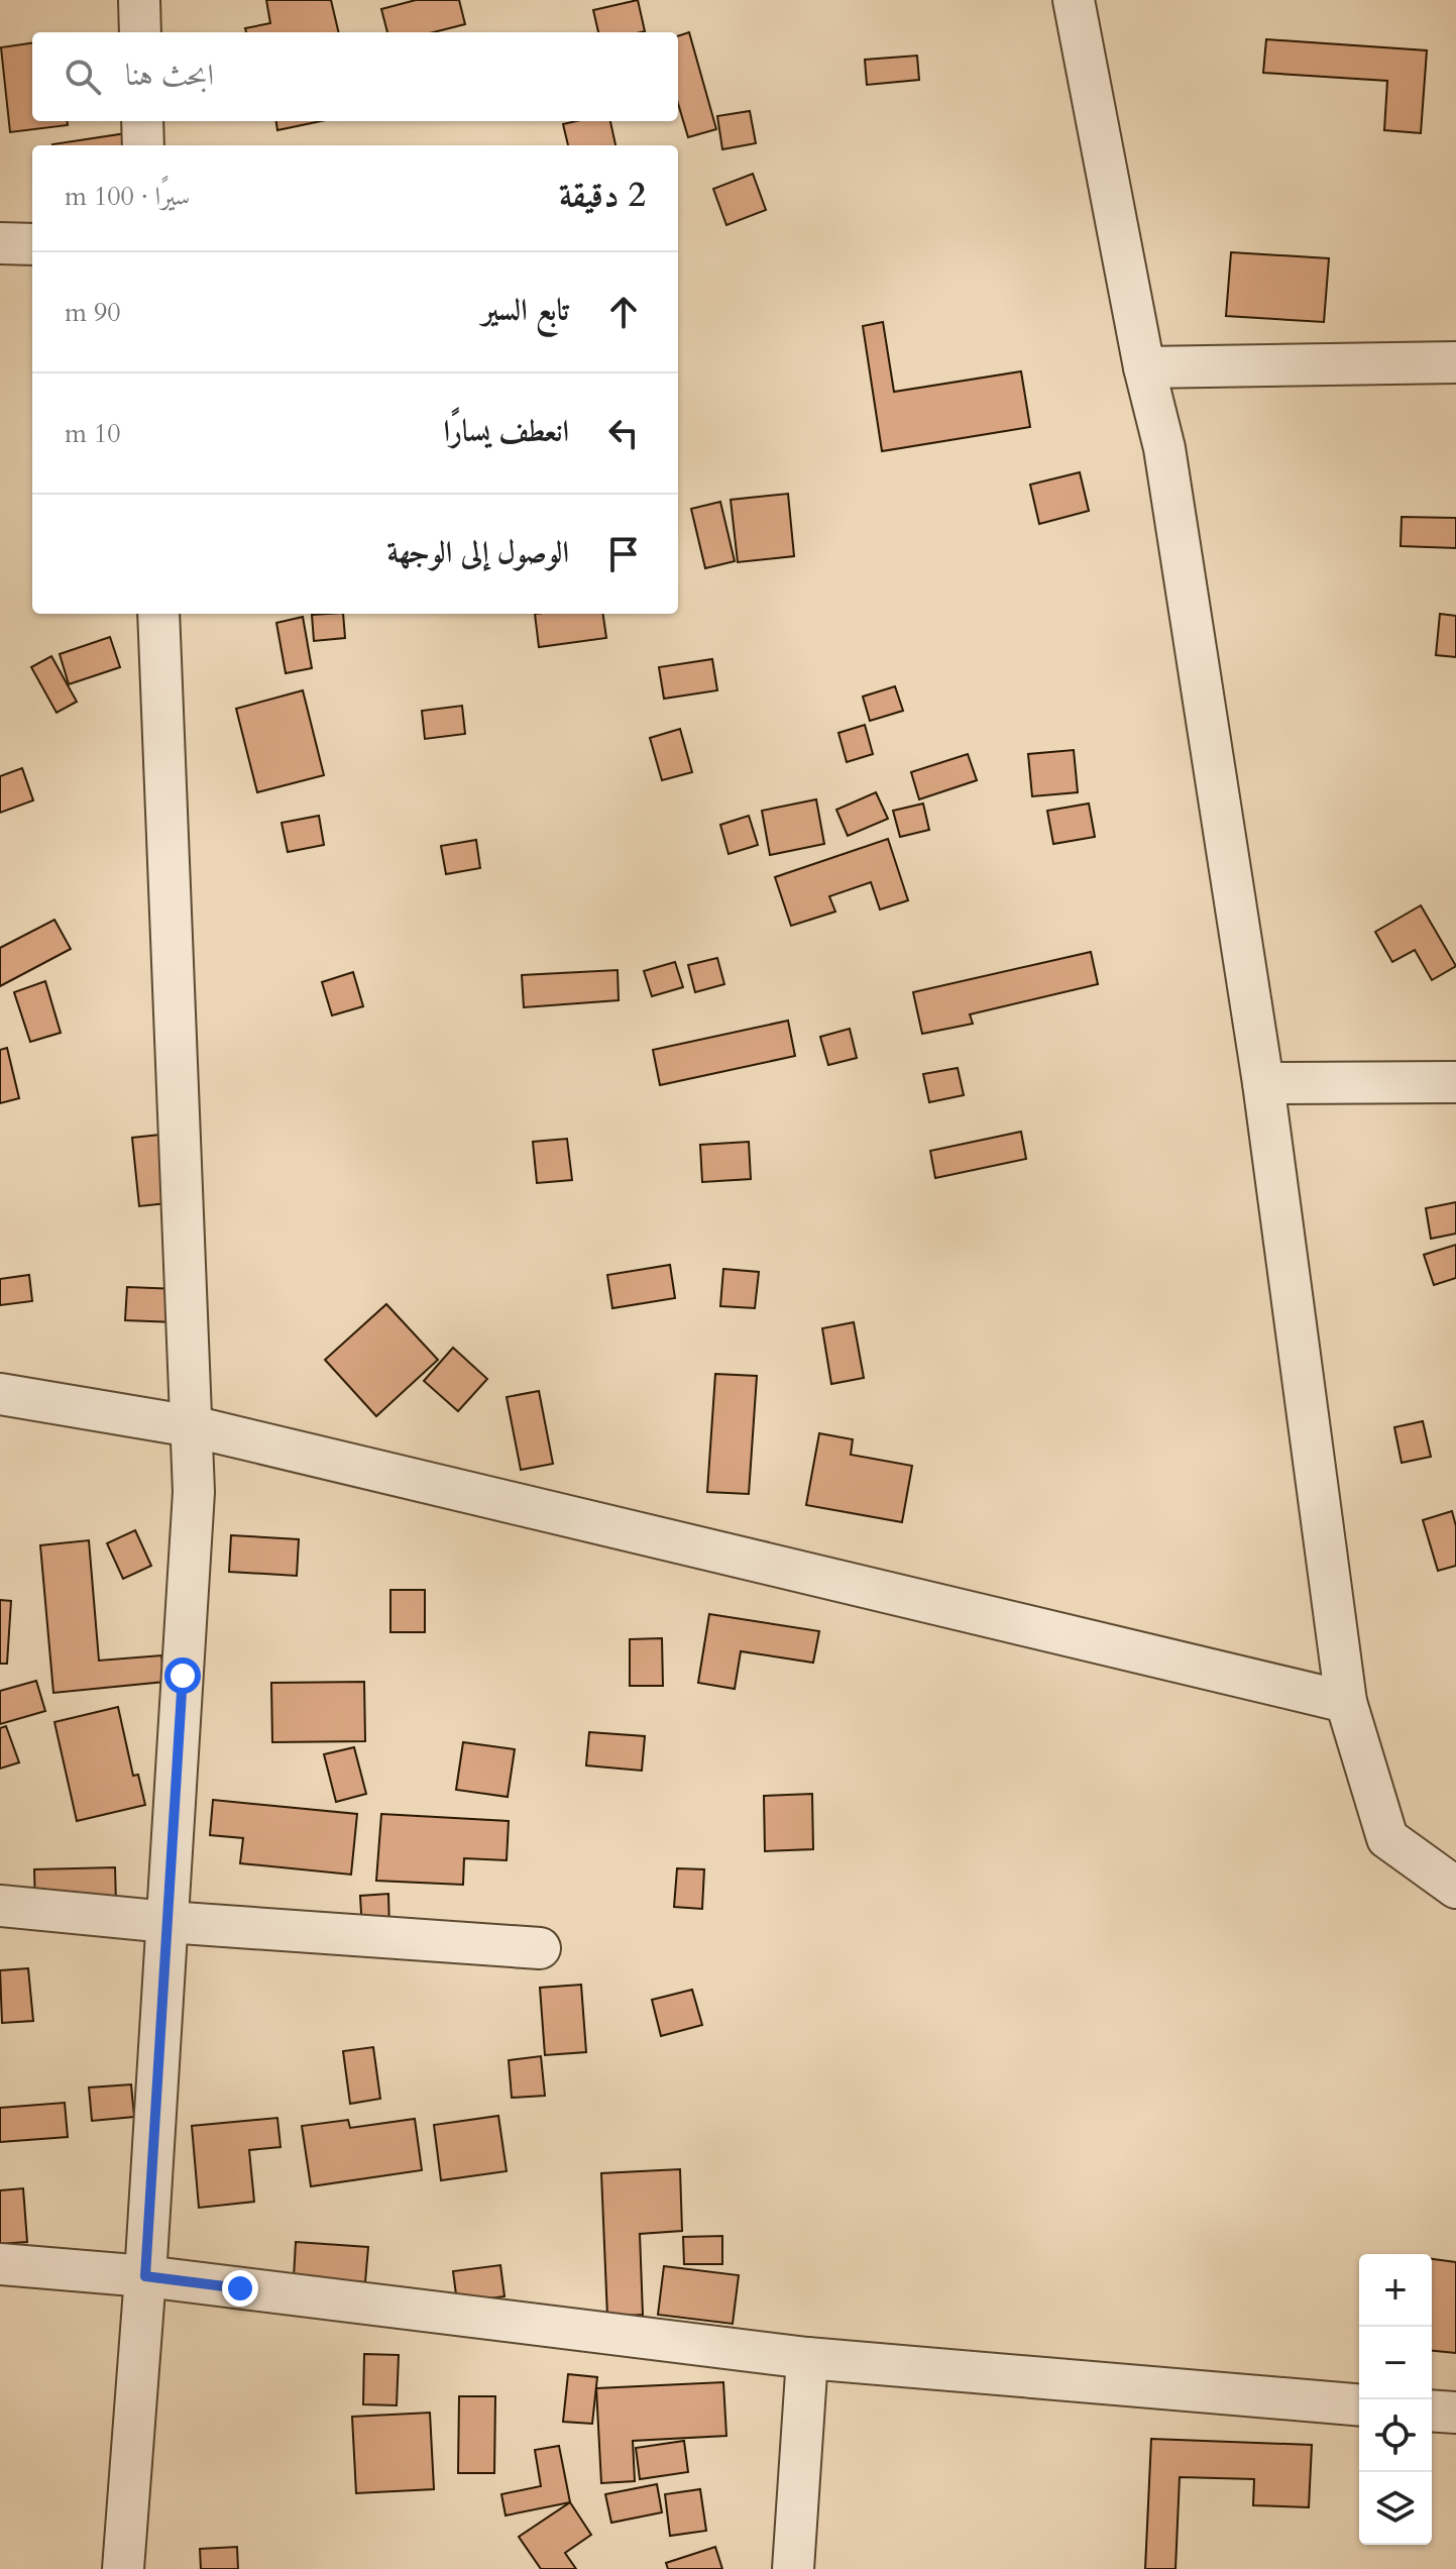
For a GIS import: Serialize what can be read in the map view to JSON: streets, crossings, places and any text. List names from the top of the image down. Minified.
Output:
{"page":{"search":"ابحث هنا","heading":["2 دقيقة","سيرًا · 100 m"],"list":[["تابع السير","90 m"],["انعطف يسارًا","10 m"],"الوصول إلى الوجهة"],"map_buttons":["+","−"]}}
